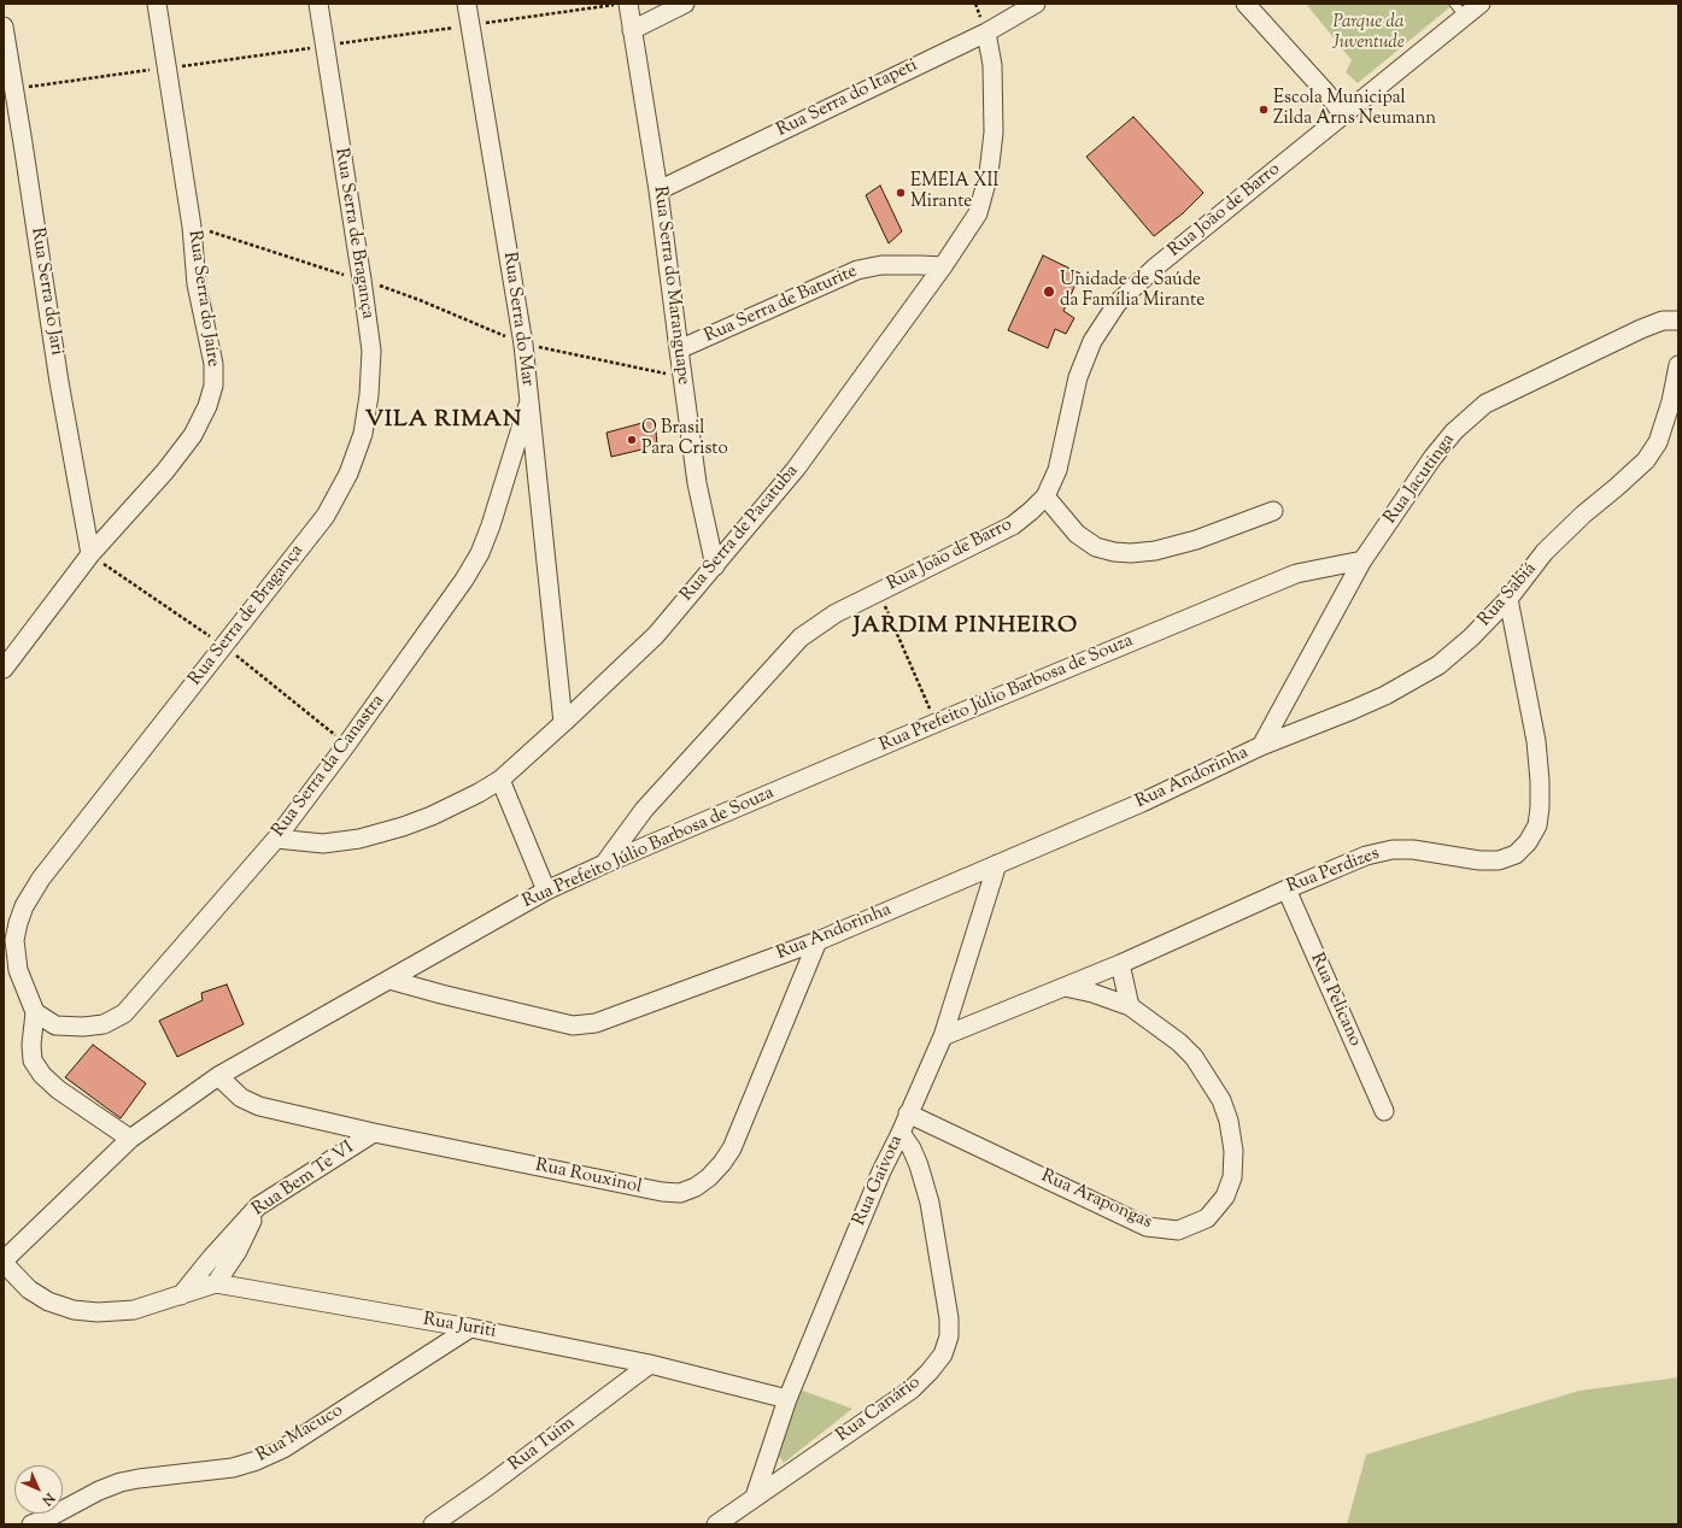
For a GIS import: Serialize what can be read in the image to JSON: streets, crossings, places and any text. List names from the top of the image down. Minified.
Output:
{"streets":{"street":["Rua Serra do Itapeti","Rua João de Barro","Rua Serra de Bragança","Rua Serra do Maranguape","Rua Serra do Jari","Rua Serra do Jaire","Rua Serra de Baturite","Rua Serra do Mar","Rua Jacutinga","Rua Serra de Pacatuba","Rua Sabiá","Rua Prefeito Júlio Barbosa de Souza","Rua Serra da Canastra","Rua Andorinha","Rua Perdizes","Rua Pelicano","Rua Rouxinol","Rua Bem Te VI","Rua Gaivota","Rua Arapongas","Rua Juriti","Rua Canário","Rua Macuco","Rua Tuim"]},"crossings":[["Rua Serra do Itapeti","Rua Serra do Maranguape"],["Rua Serra do Itapeti","Rua Serra de Pacatuba"],["Rua João de Barro","Rua Prefeito Júlio Barbosa de Souza"],["Rua Serra de Bragança","Rua Prefeito Júlio Barbosa de Souza"],["Rua Serra de Bragança","Rua Serra da Canastra"],["Rua Serra do Maranguape","Rua Serra de Baturite"],["Rua Serra do Maranguape","Rua Serra de Pacatuba"],["Rua Serra do Jari","Rua Serra do Jaire"],["Rua Serra de Baturite","Rua Serra de Pacatuba"],["Rua Serra do Mar","Rua Serra de Pacatuba"],["Rua Serra do Mar","Rua Serra da Canastra"],["Rua Jacutinga","Rua Sabiá"],["Rua Jacutinga","Rua Prefeito Júlio Barbosa de Souza"],["Rua Jacutinga","Rua Andorinha"],["Rua Serra de Pacatuba","Rua Serra da Canastra"],["Rua Sabiá","Rua Andorinha"],["Rua Sabiá","Rua Perdizes"],["Rua Prefeito Júlio Barbosa de Souza","Rua Andorinha"],["Rua Prefeito Júlio Barbosa de Souza","Rua Rouxinol"],["Rua Andorinha","Rua Rouxinol"],["Rua Andorinha","Rua Gaivota"],["Rua Perdizes","Rua Pelicano"],["Rua Perdizes","Rua Gaivota"],["Rua Perdizes","Rua Arapongas"],["Rua Rouxinol","Rua Bem Te VI"],["Rua Gaivota","Rua Arapongas"],["Rua Gaivota","Rua Juriti"],["Rua Gaivota","Rua Canário"],["Rua Juriti","Rua Macuco"],["Rua Juriti","Rua Tuim"]],"districts":["VILA RIMAN","JARDIM PINHEIRO"],"parks":["Parque da Juventude"],"places":["Escola Municipal Zilda Arns Neumann","EMEIA XII Mirante","Unidade de Saúde da Família Mirante","O Brasil Para Cristo"],"north":"bottom right"}
